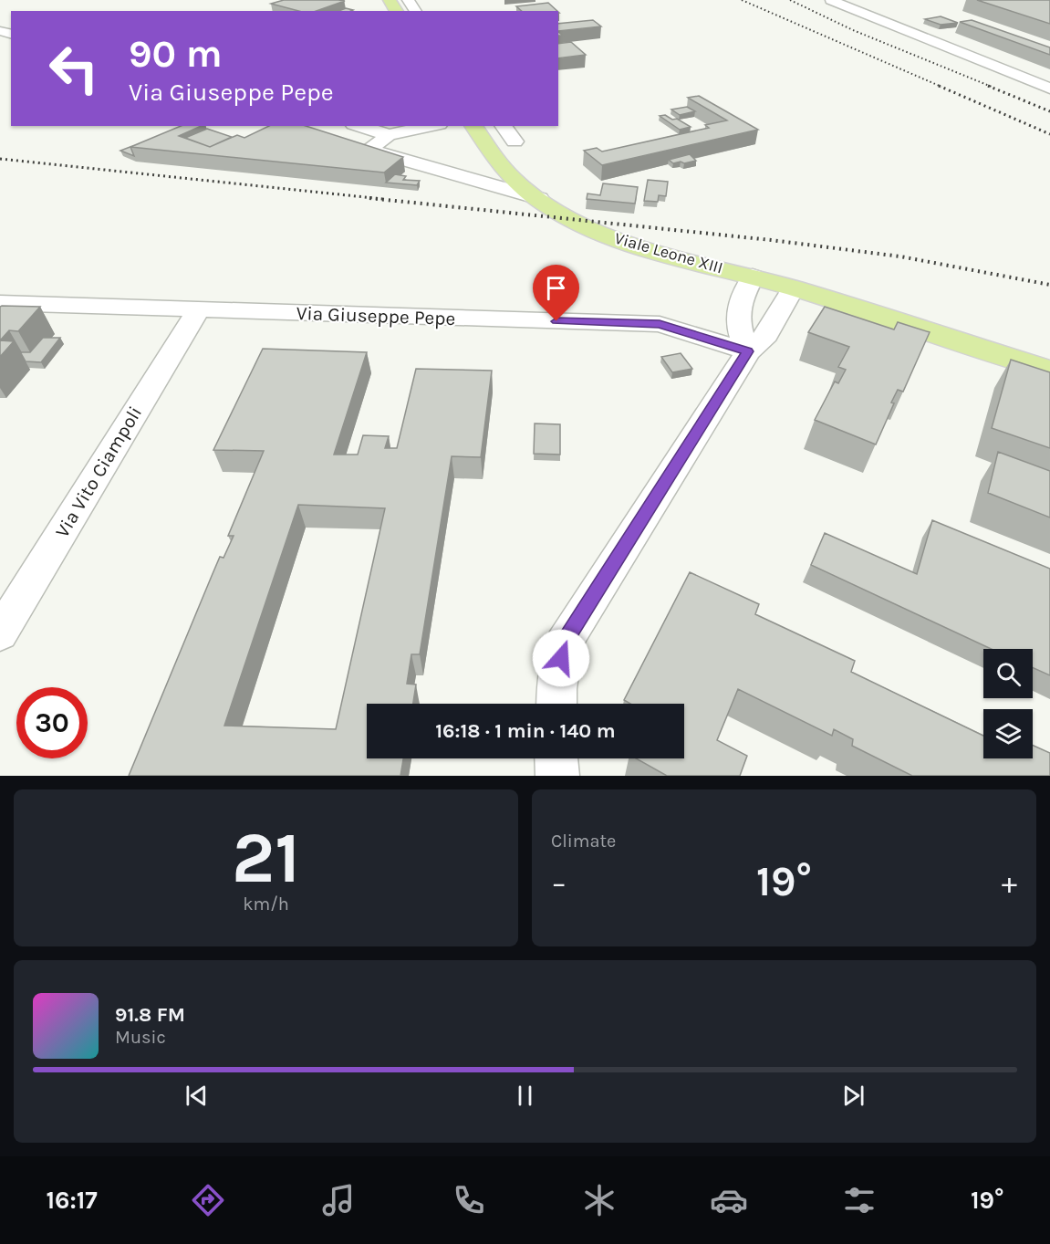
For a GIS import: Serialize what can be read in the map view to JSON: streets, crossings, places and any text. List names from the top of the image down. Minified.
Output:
{"streets":{"main road":["Viale Leone XIII"],"street":["Via Giuseppe Pepe","Via Vito Ciampoli"]},"crossings":[["Via Giuseppe Pepe","Via Vito Ciampoli"]],"page":{"turn":["90 m","Via Giuseppe Pepe"],"limit":"30","trip":"16:18 · 1 min · 140 m","tile":[["21","km/h"],"Climate"],"heat":["−","19°","+"],"song":["91.8 FM","Music"],"tabs":["16:17","19°"]}}
